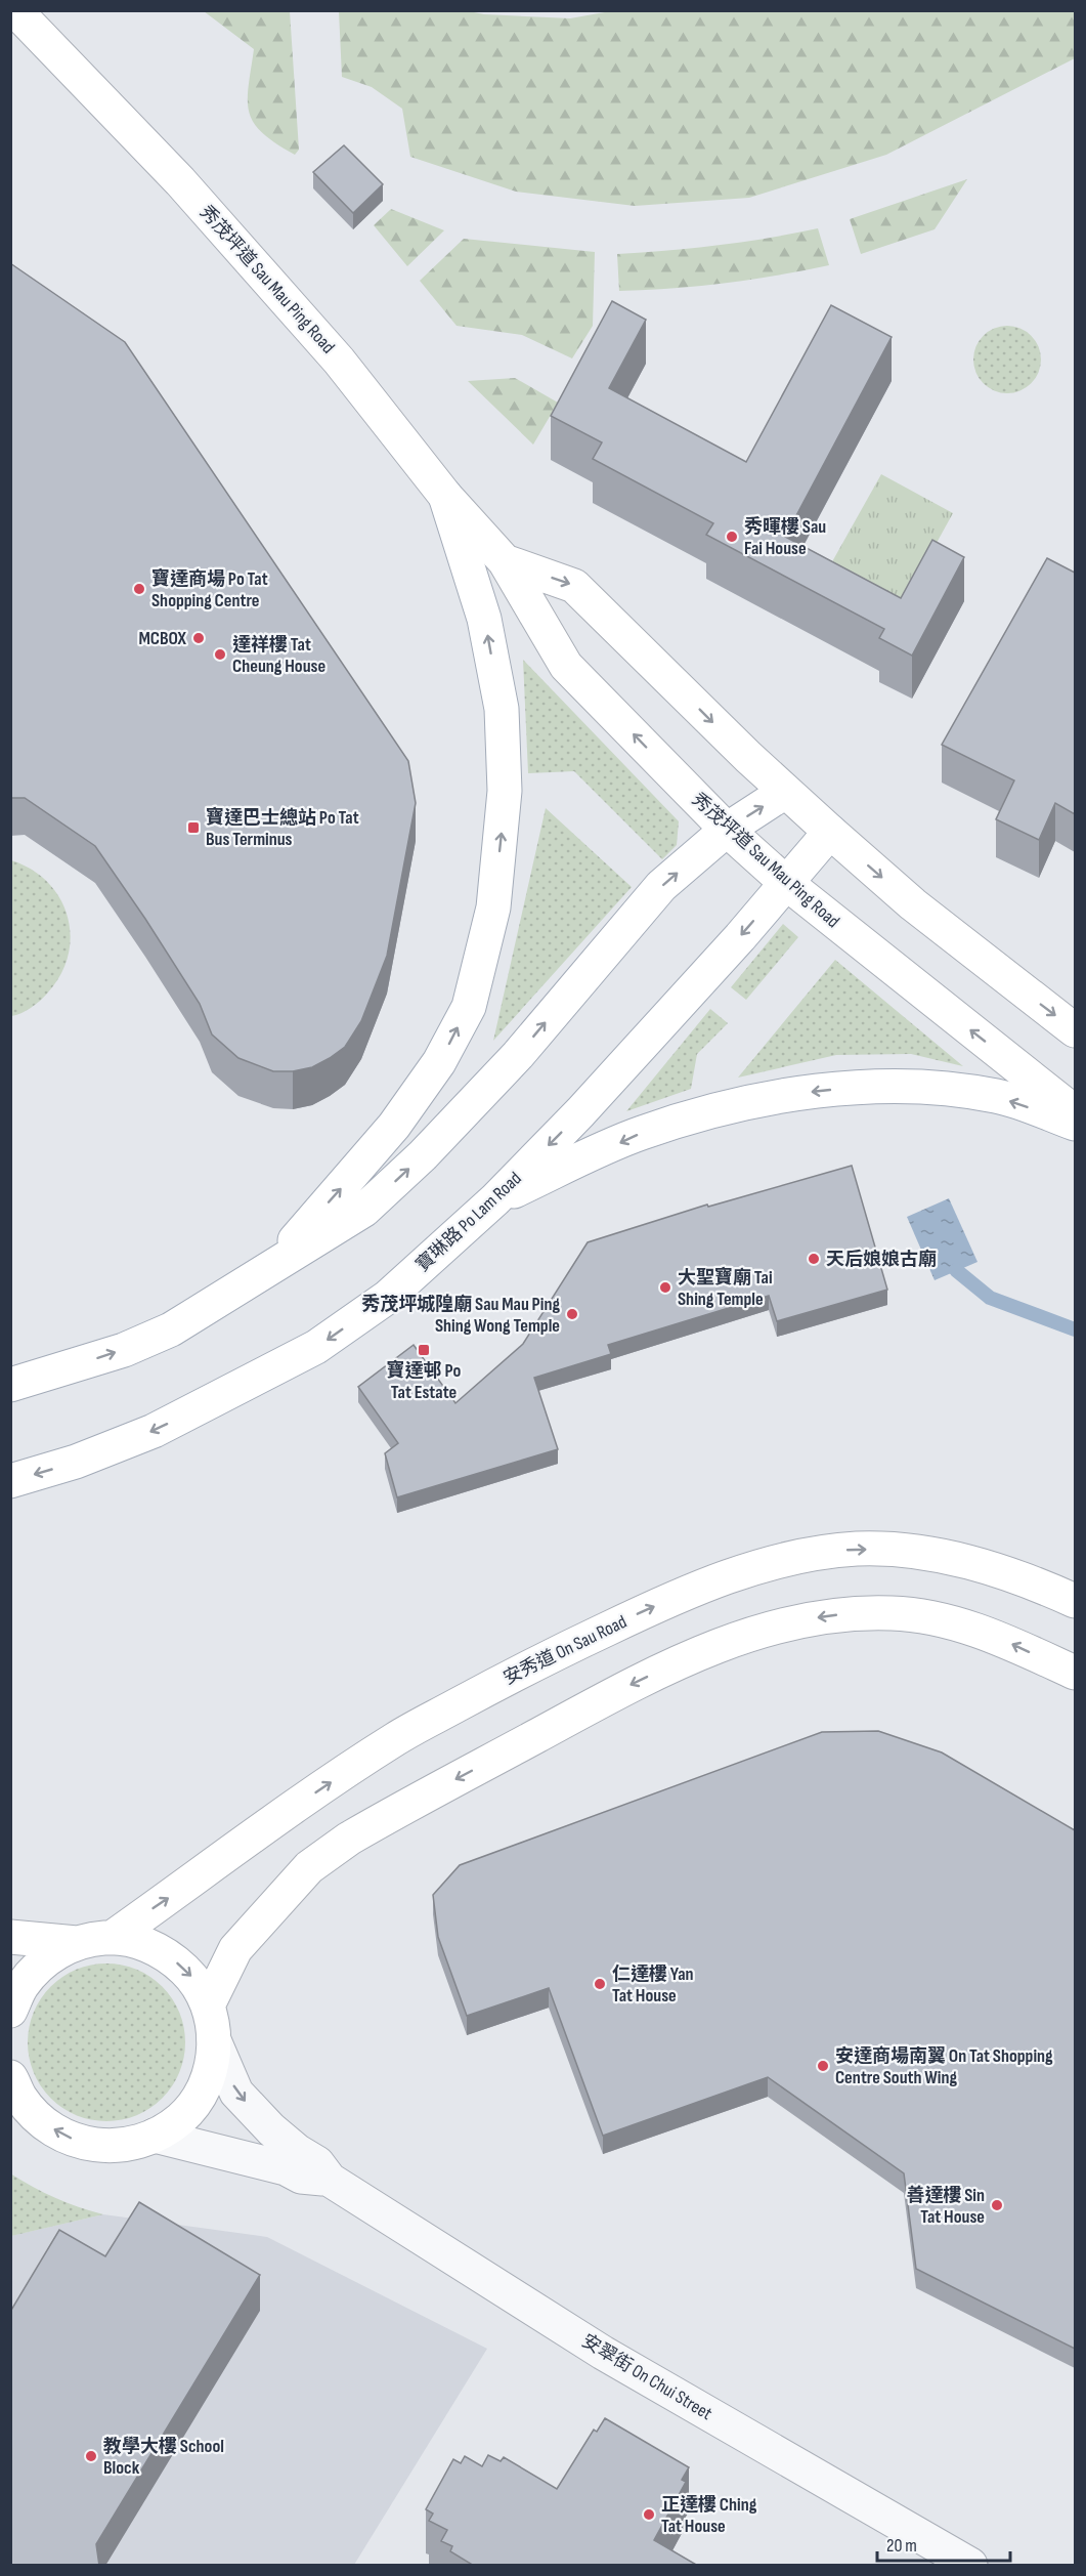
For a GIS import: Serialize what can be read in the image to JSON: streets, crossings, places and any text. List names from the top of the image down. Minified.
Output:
{"streets":{"main road":["秀茂坪道 Sau Mau Ping Road","寶琳路 Po Lam Road","安秀道 On Sau Road"],"street":["安翠街 On Chui Street"]},"crossings":[["秀茂坪道 Sau Mau Ping Road","寶琳路 Po Lam Road"]],"places":{"other":["秀暉樓 Sau Fai House","寶達商場 Po Tat Shopping Centre","MCBOX","達祥樓 Tat Cheung House","天后娘娘古廟","大聖寶廟 Tai Shing Temple","秀茂坪城隍廟 Sau Mau Ping Shing Wong Temple","仁達樓 Yan Tat House","安達商場南翼 On Tat Shopping Centre South Wing","善達樓 Sin Tat House","教學大樓 School Block","正達樓 Ching Tat House"],"transit":["寶達巴士總站 Po Tat Bus Terminus","寶達邨 Po Tat Estate"]},"scale_bar":"20 m"}
